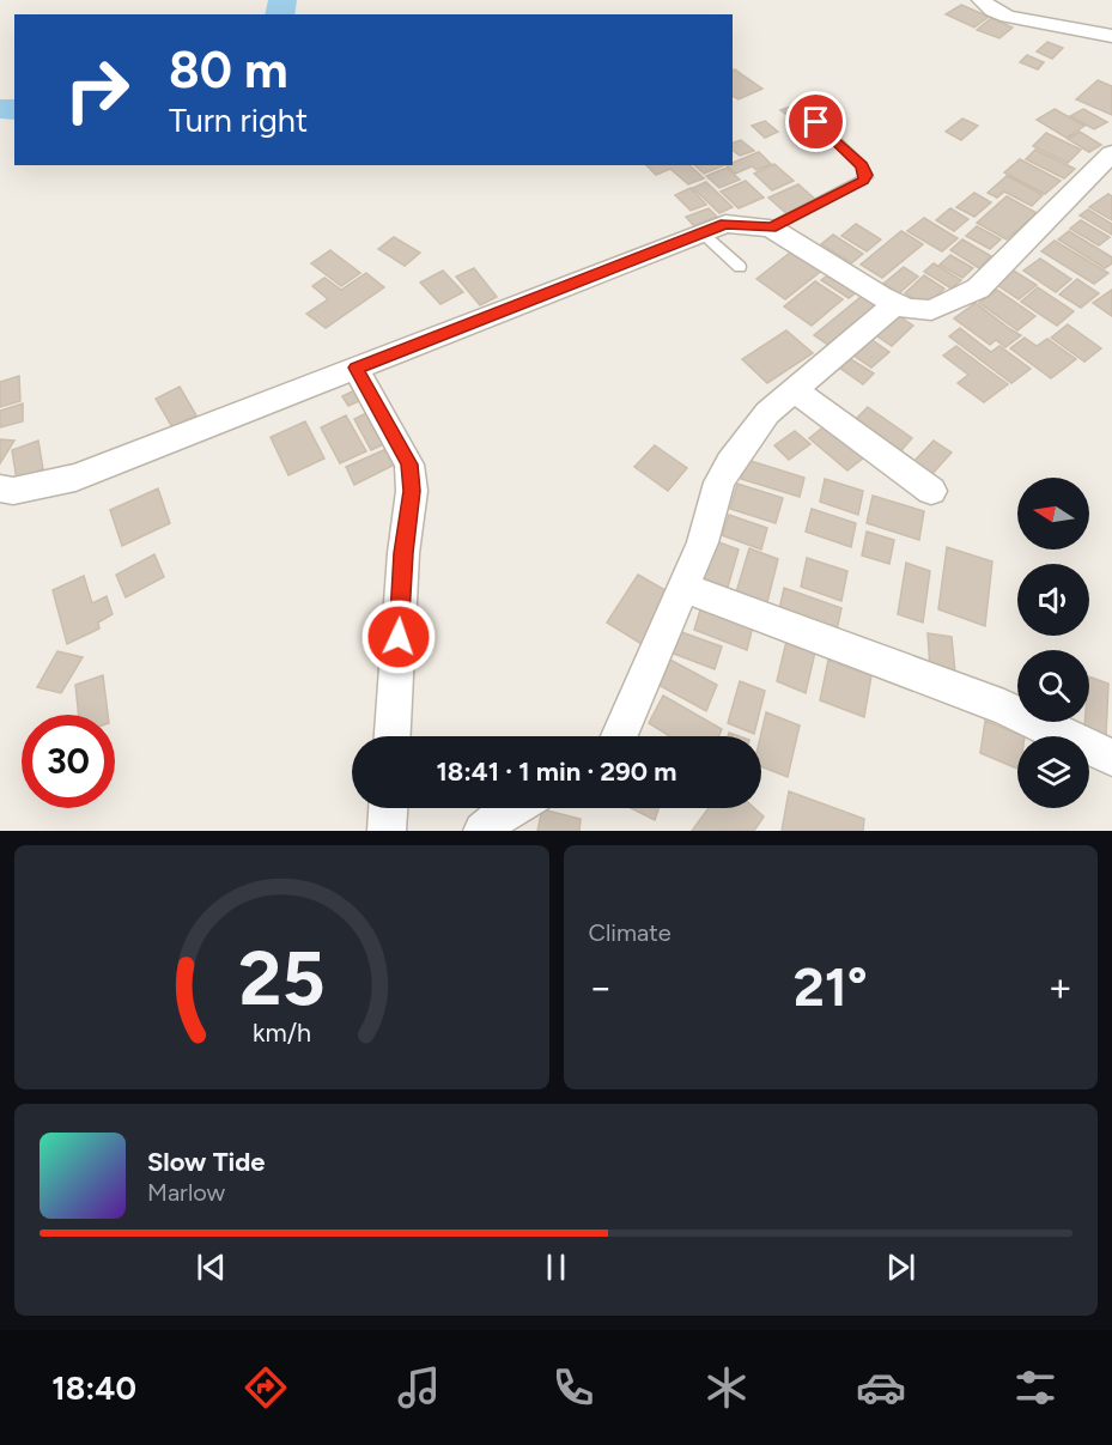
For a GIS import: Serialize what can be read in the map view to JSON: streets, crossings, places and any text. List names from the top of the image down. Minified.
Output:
{"north":"left","page":{"turn":["80 m","Turn right"],"limit":"30","trip":"18:41 · 1 min · 290 m","tile":"Climate","heat":["−","21°","+"],"song":["Slow Tide","Marlow"],"tabs":"18:40","gauge":["25","km/h"]}}
